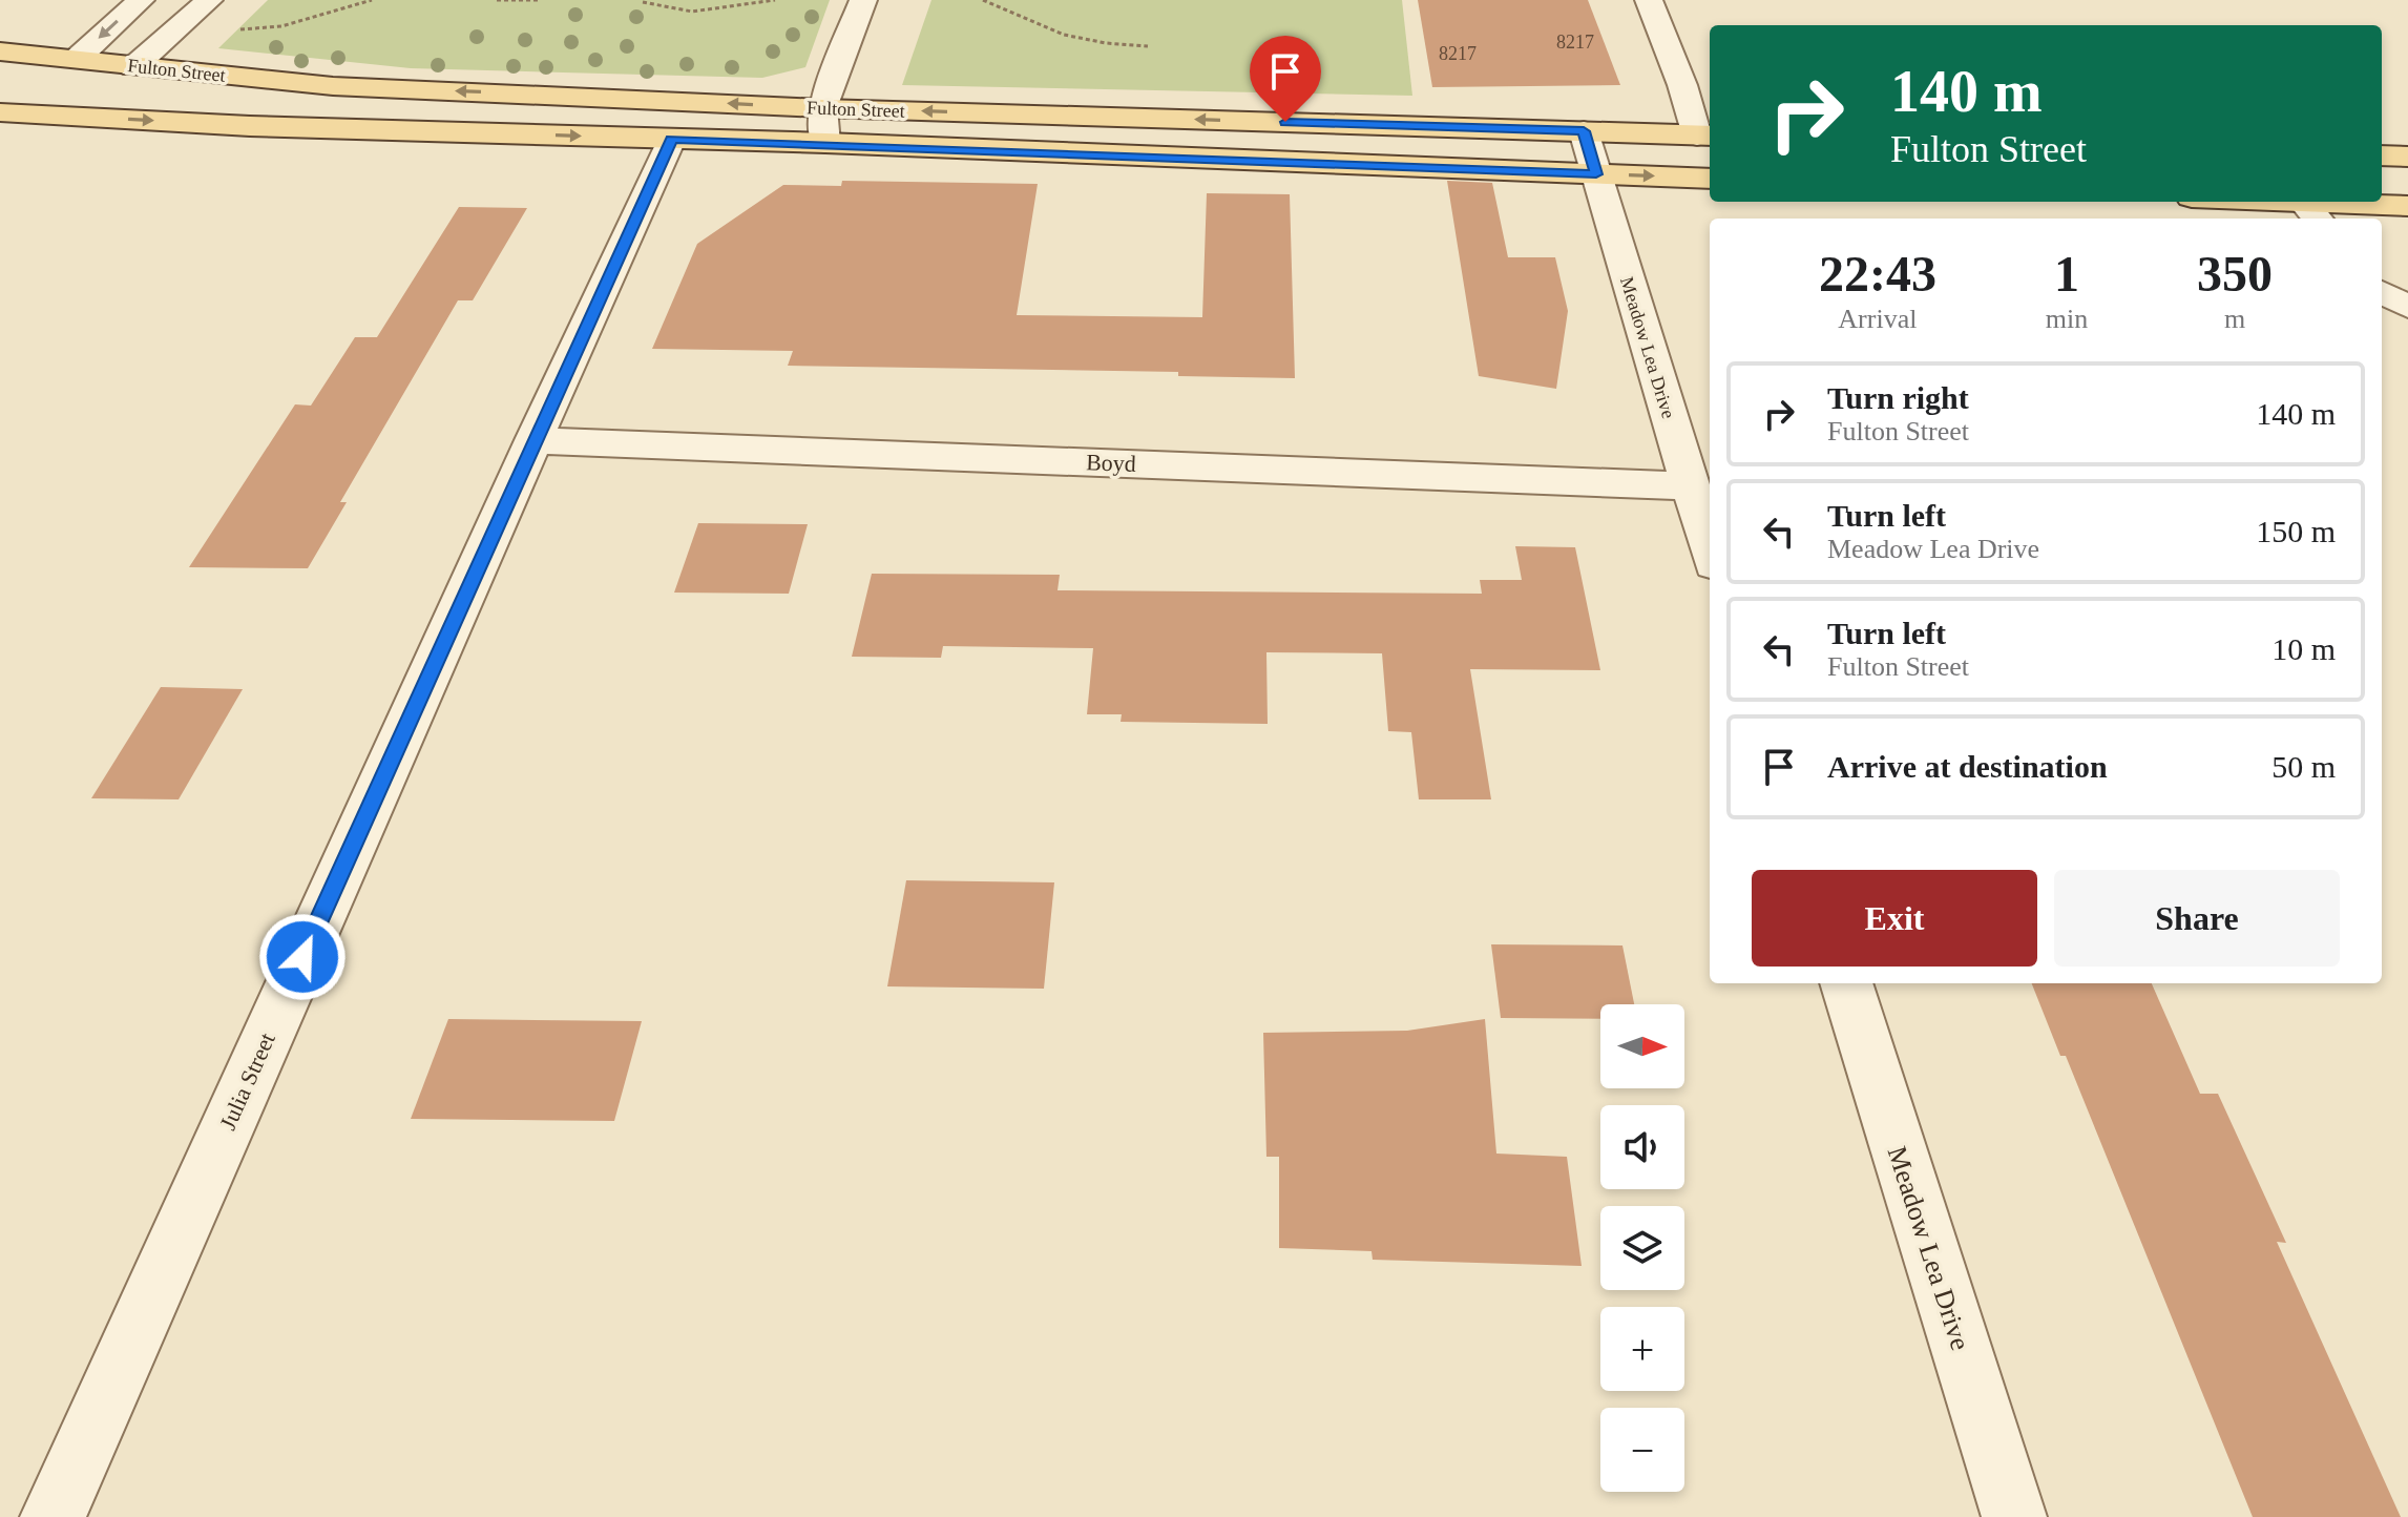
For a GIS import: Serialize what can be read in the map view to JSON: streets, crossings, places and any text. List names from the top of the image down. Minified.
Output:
{"streets":{"main road":["Fulton Street"],"street":["Meadow Lea Drive","Boyd","Julia Street"]},"crossings":[["Fulton Street","Meadow Lea Drive"],["Fulton Street","Julia Street"],["Meadow Lea Drive","Boyd"],["Boyd","Julia Street"]],"house_numbers":["8217","8217"],"north":"right","page":{"turn":["140 m","Fulton Street"],"eta":["22:43","Arrival","1","min","350","m"],"list":[{"name":"Turn right","note":"Fulton Street","value":"140 m"},{"name":"Turn left","note":"Meadow Lea Drive","value":"150 m"},{"name":"Turn left","note":"Fulton Street","value":"10 m"},{"name":"Arrive at destination","value":"50 m"}],"buttons":["Exit","Share"],"map_buttons":["+","−"]}}
